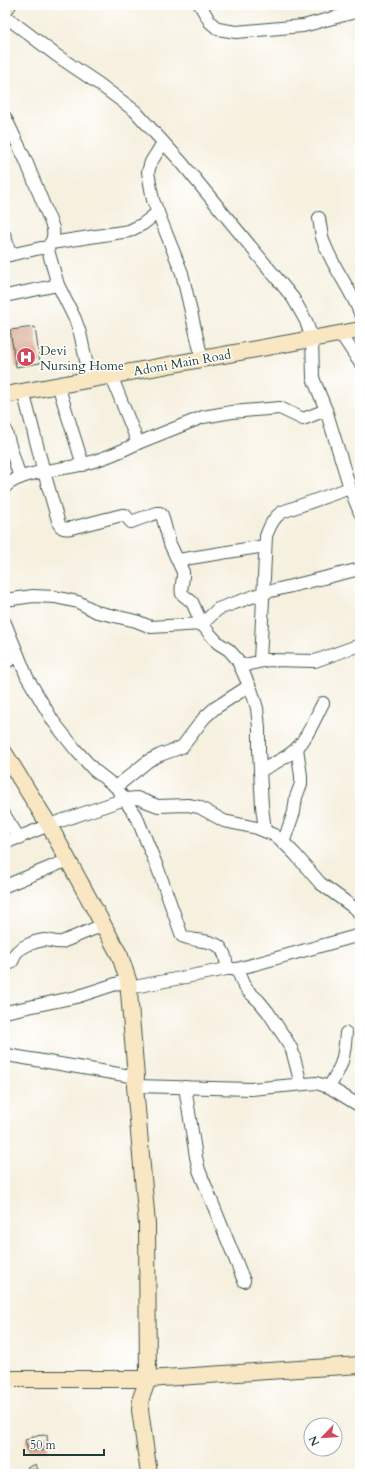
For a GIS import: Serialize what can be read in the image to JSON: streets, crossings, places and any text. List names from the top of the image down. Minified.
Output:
{"streets":{"street":["Adoni Main Road"]},"places":{"hospital":["Devi Nursing Home"]},"scale_bar":"50 m","north":"bottom left"}
